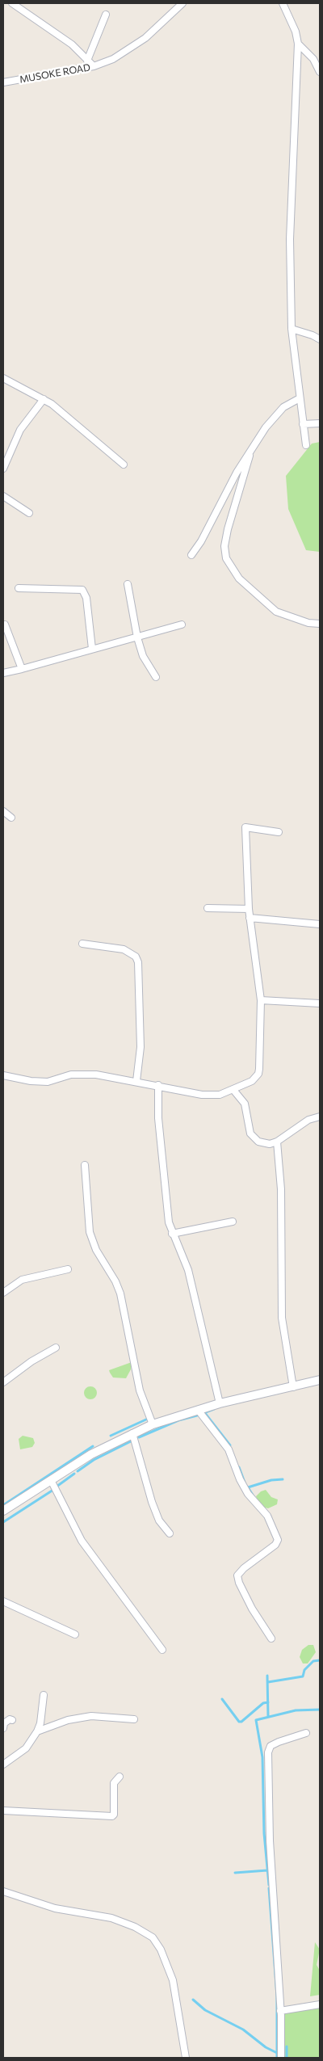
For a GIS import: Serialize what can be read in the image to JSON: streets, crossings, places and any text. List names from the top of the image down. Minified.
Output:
{"streets":{"street":["MUSOKE ROAD"]}}
